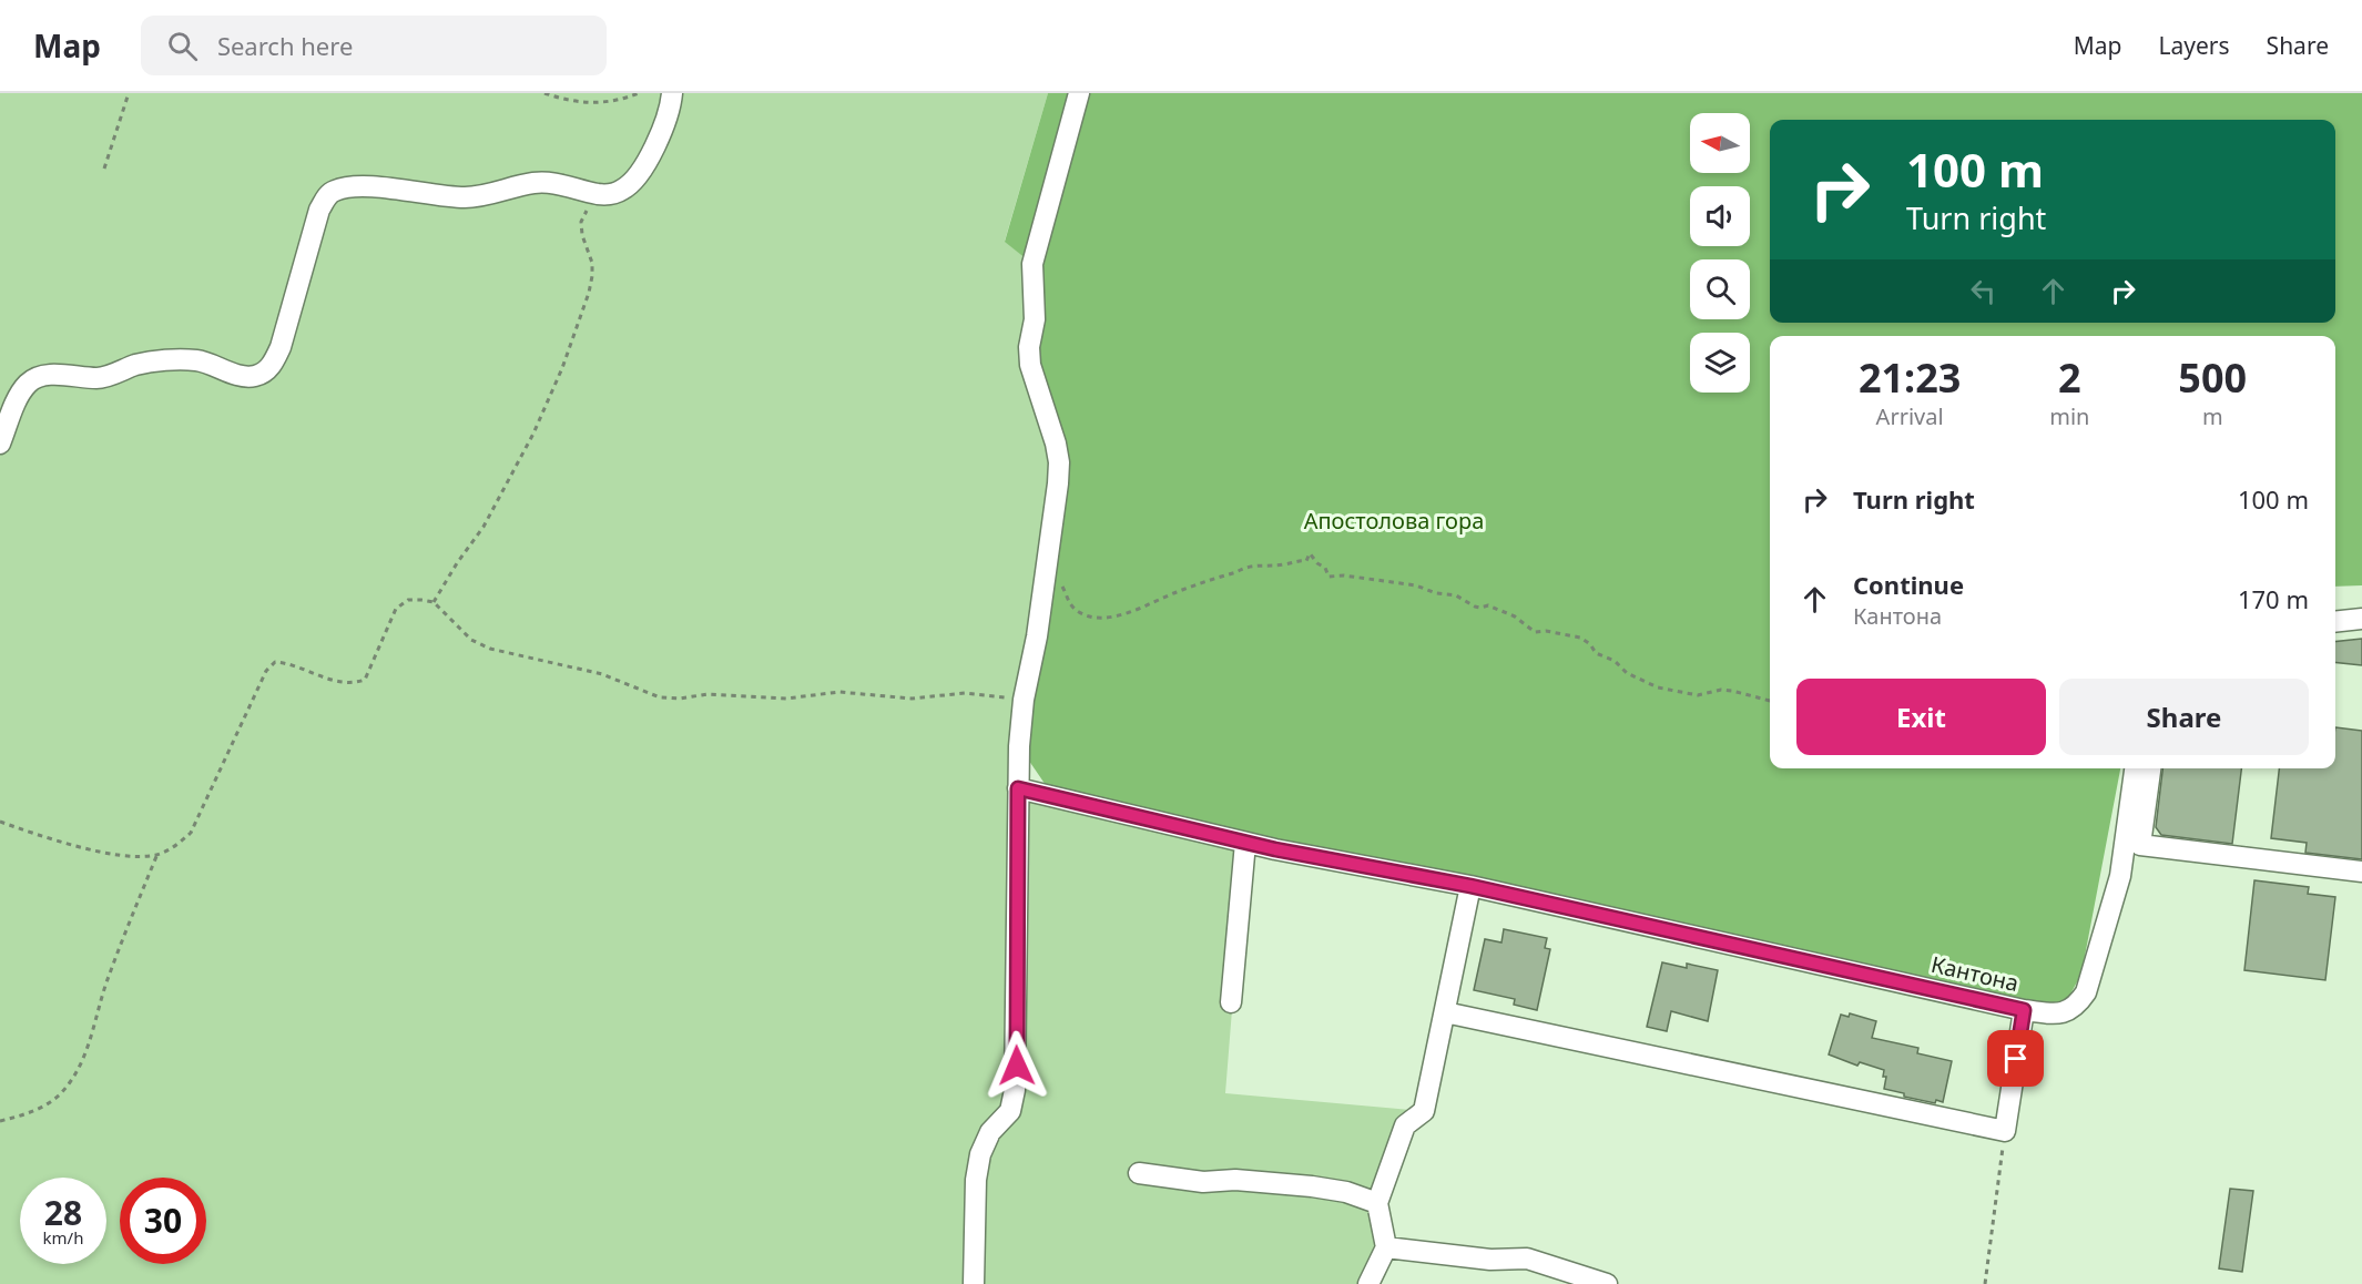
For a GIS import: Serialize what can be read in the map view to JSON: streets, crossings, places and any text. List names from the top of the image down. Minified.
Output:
{"streets":{"street":["Кантона"]},"parks":["Апостолова гора"],"north":"left","page":{"header":"Map","search":"Search here","nav":["Map","Layers","Share"],"turn":["100 m","Turn right"],"eta":["21:23","Arrival","2","min","500","m"],"list":[{"name":"Turn right","value":"100 m"},{"name":"Continue","note":"Кантона","value":"170 m"}],"buttons":["Exit","Share"],"speed":"28 km/h","limit":"30"}}
